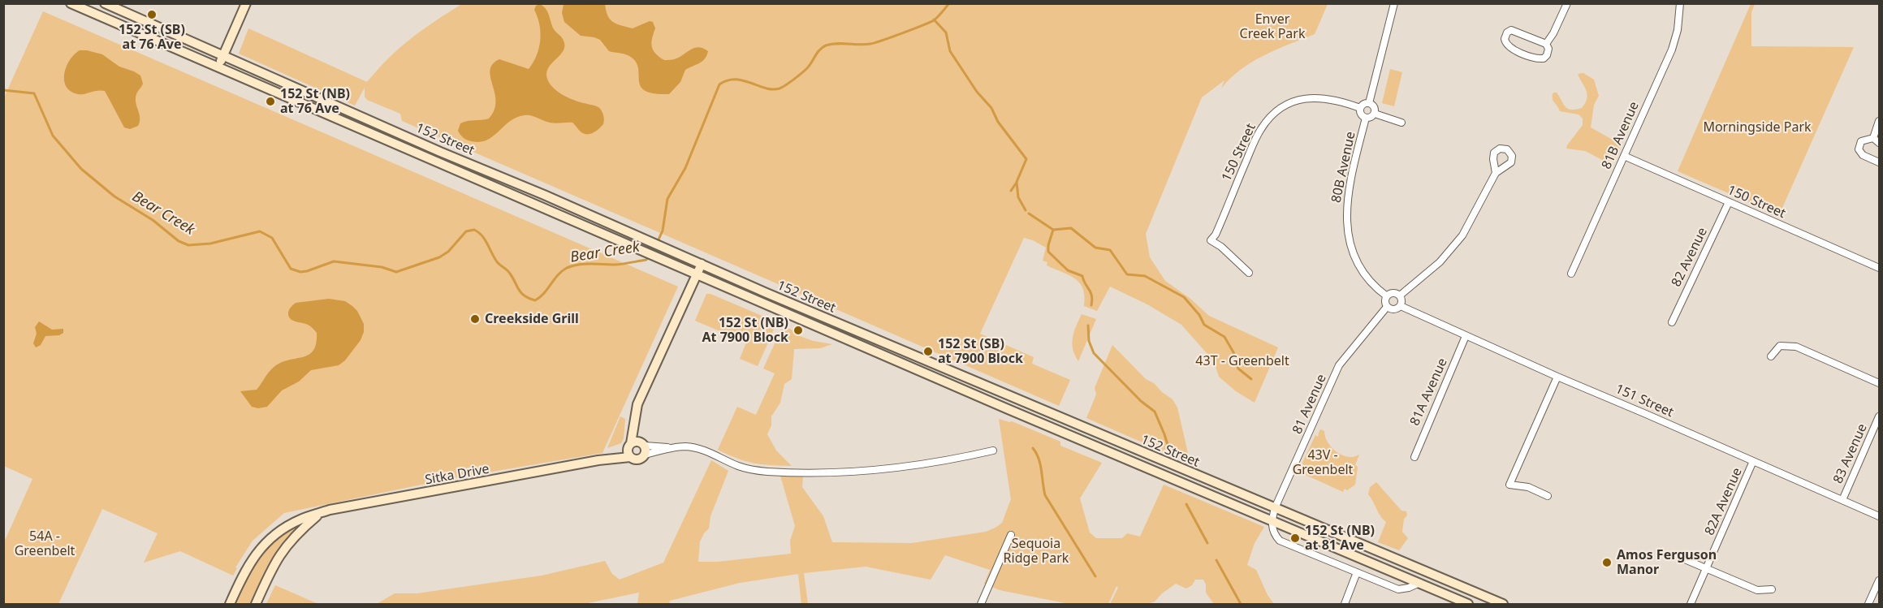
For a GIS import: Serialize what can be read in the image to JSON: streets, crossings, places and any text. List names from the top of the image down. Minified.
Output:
{"streets":{"main road":["152 Street","Sitka Drive"],"street":["81B Avenue","150 Street","80B Avenue","82 Avenue","81A Avenue","151 Street","81 Avenue","83 Avenue","82A Avenue"]},"crossings":[["81B Avenue","150 Street"],["152 Street","81 Avenue"],["150 Street","80B Avenue"],["150 Street","82 Avenue"],["80B Avenue","151 Street"],["80B Avenue","81 Avenue"],["81A Avenue","151 Street"],["151 Street","81 Avenue"],["151 Street","83 Avenue"],["151 Street","82A Avenue"]],"water":["Bear Creek"],"parks":["Enver Creek Park","Morningside Park","43T - Greenbelt","43V - Greenbelt","54A - Greenbelt","Sequoia Ridge Park"],"places":["152 St (SB) at 76 Ave","152 St (NB) at 76 Ave","Creekside Grill","152 St (NB) At 7900 Block","152 St (SB) at 7900 Block","152 St (NB) at 81 Ave","Amos Ferguson Manor"]}
